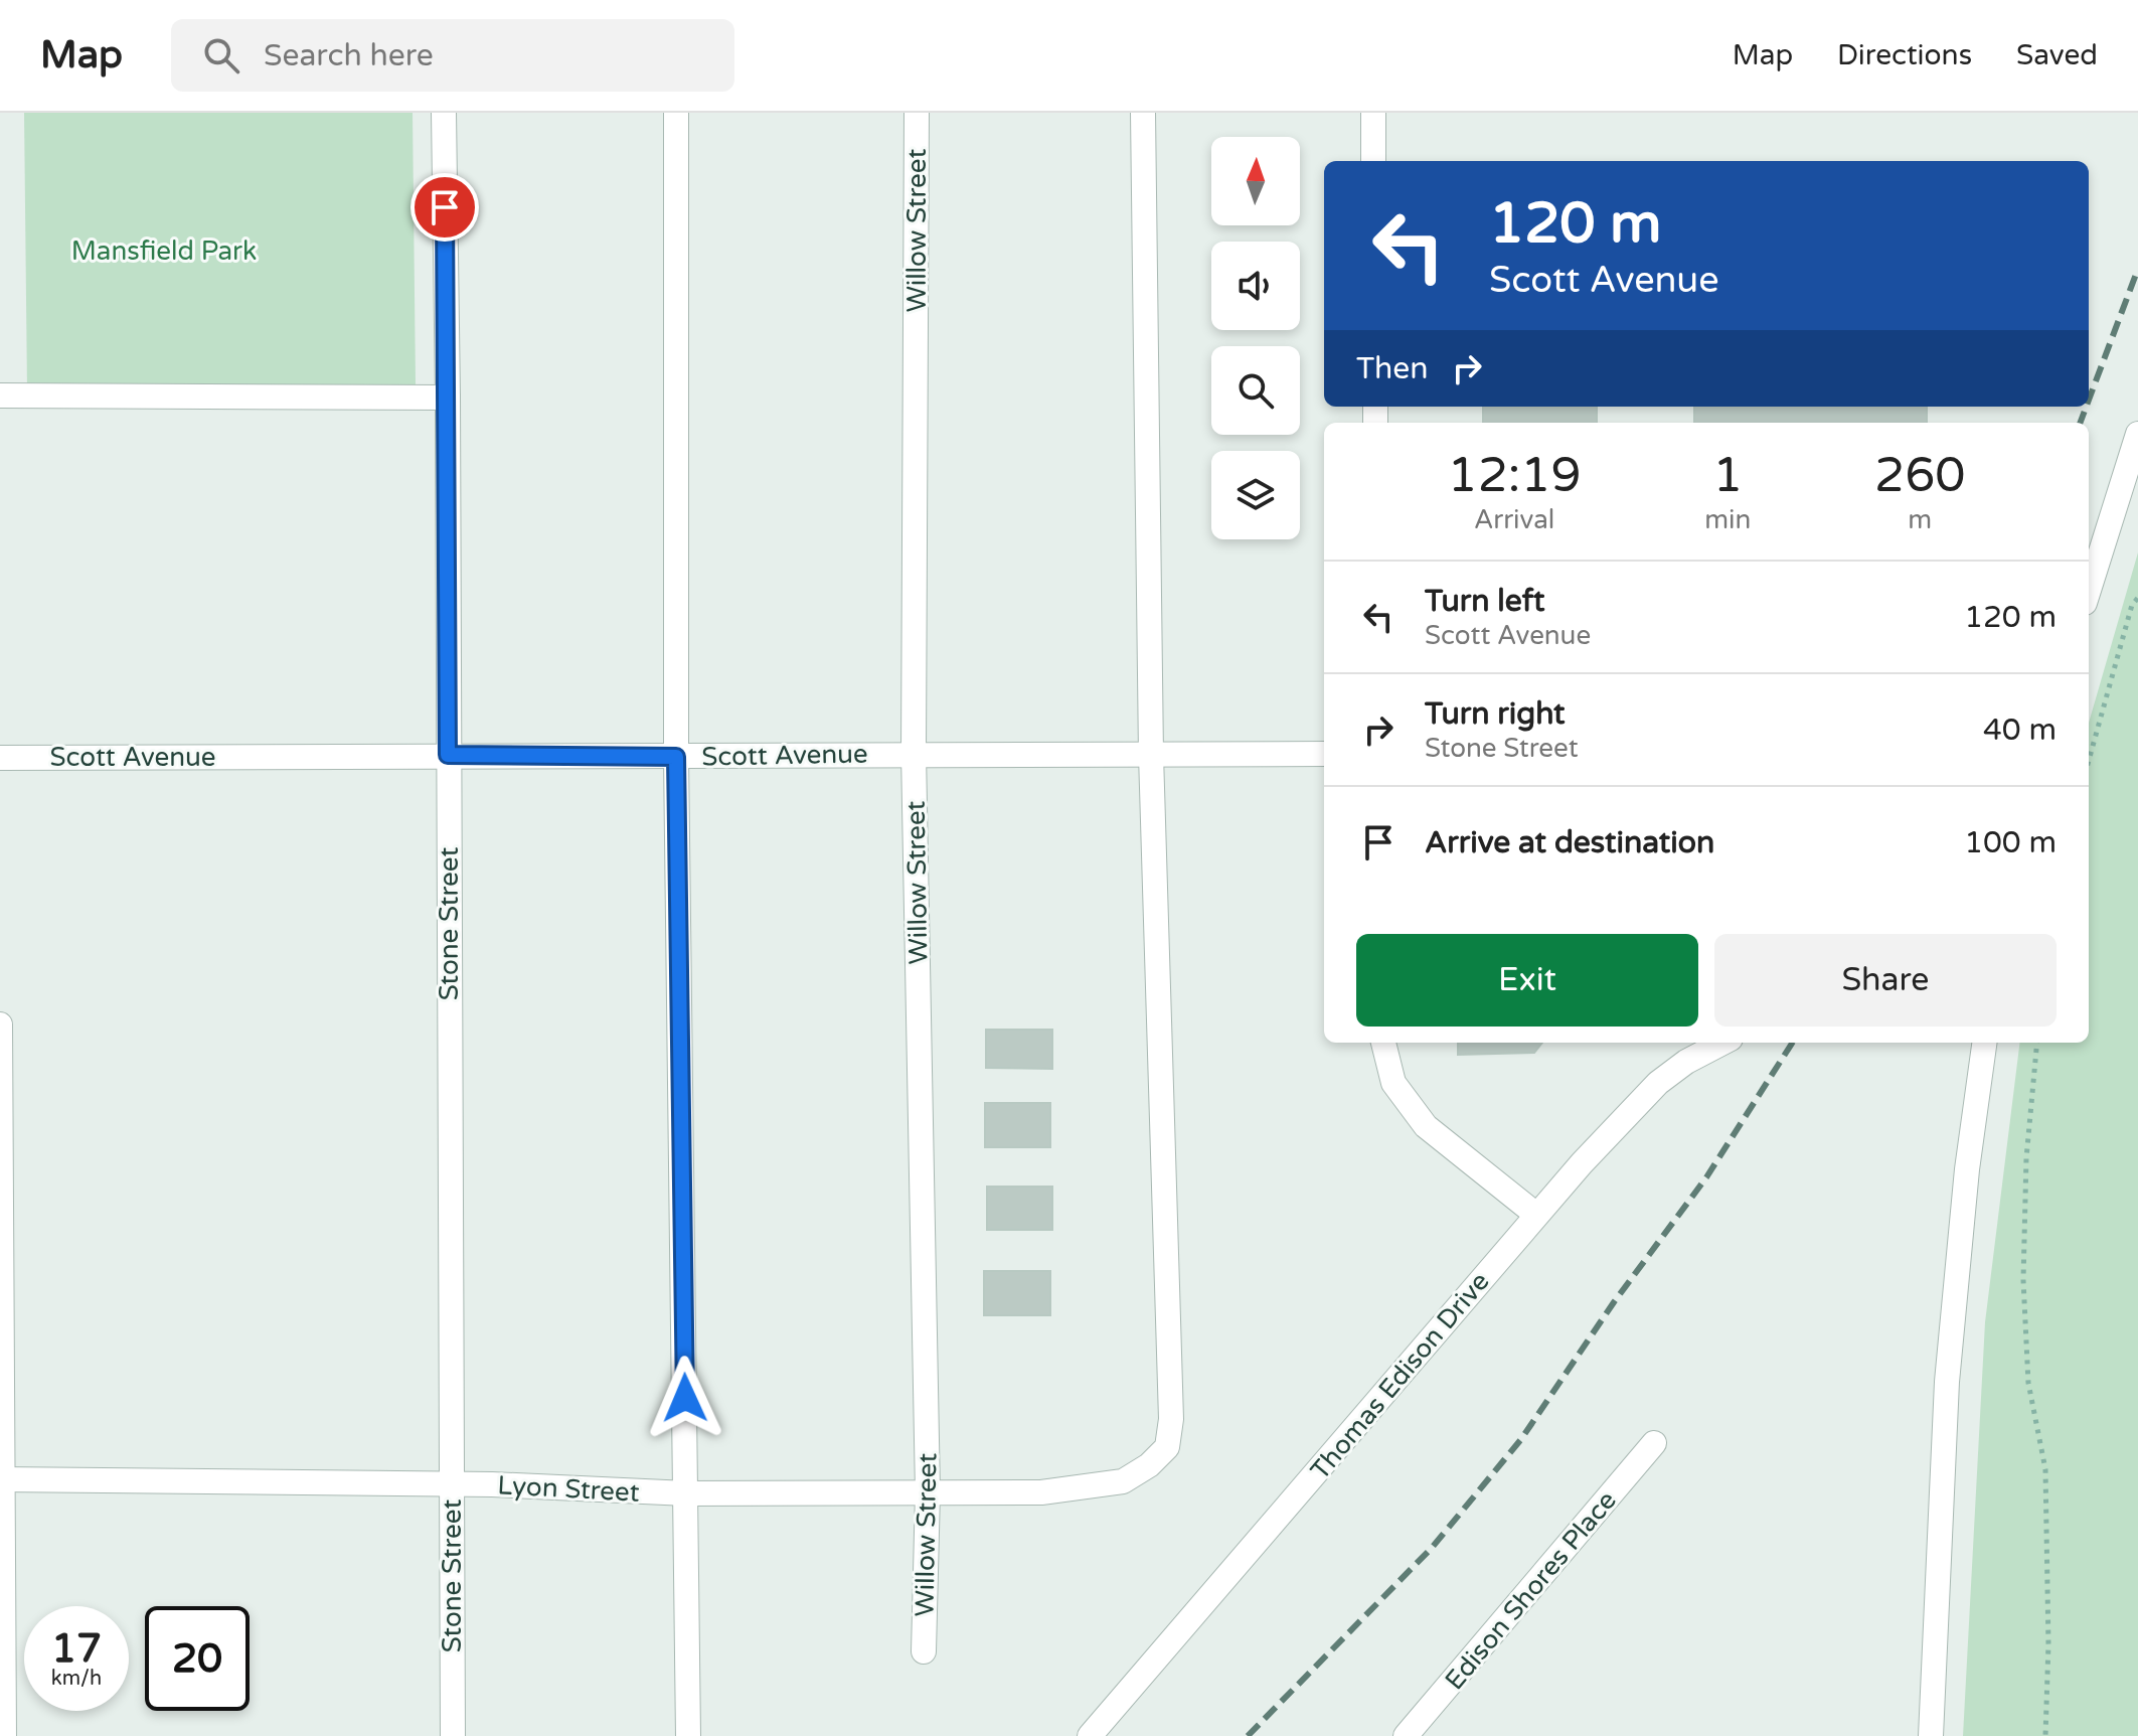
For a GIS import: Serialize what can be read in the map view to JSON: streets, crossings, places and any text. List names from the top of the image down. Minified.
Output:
{"streets":{"street":["Willow Street","Scott Avenue","Stone Street","Thomas Edison Drive","Lyon Street","Edison Shores Place"]},"crossings":[["Willow Street","Scott Avenue"],["Willow Street","Lyon Street"],["Scott Avenue","Stone Street"],["Scott Avenue","Lyon Street"],["Stone Street","Lyon Street"]],"parks":["Mansfield Park"],"north":"top","page":{"header":"Map","search":"Search here","nav":["Map","Directions","Saved"],"turn":["120 m","Scott Avenue"],"then":"Then","eta":["12:19","Arrival","1","min","260","m"],"list":[{"name":"Turn left","note":"Scott Avenue","value":"120 m"},{"name":"Turn right","note":"Stone Street","value":"40 m"},{"name":"Arrive at destination","value":"100 m"}],"buttons":["Exit","Share"],"speed":"17 km/h","limit":"20"}}
